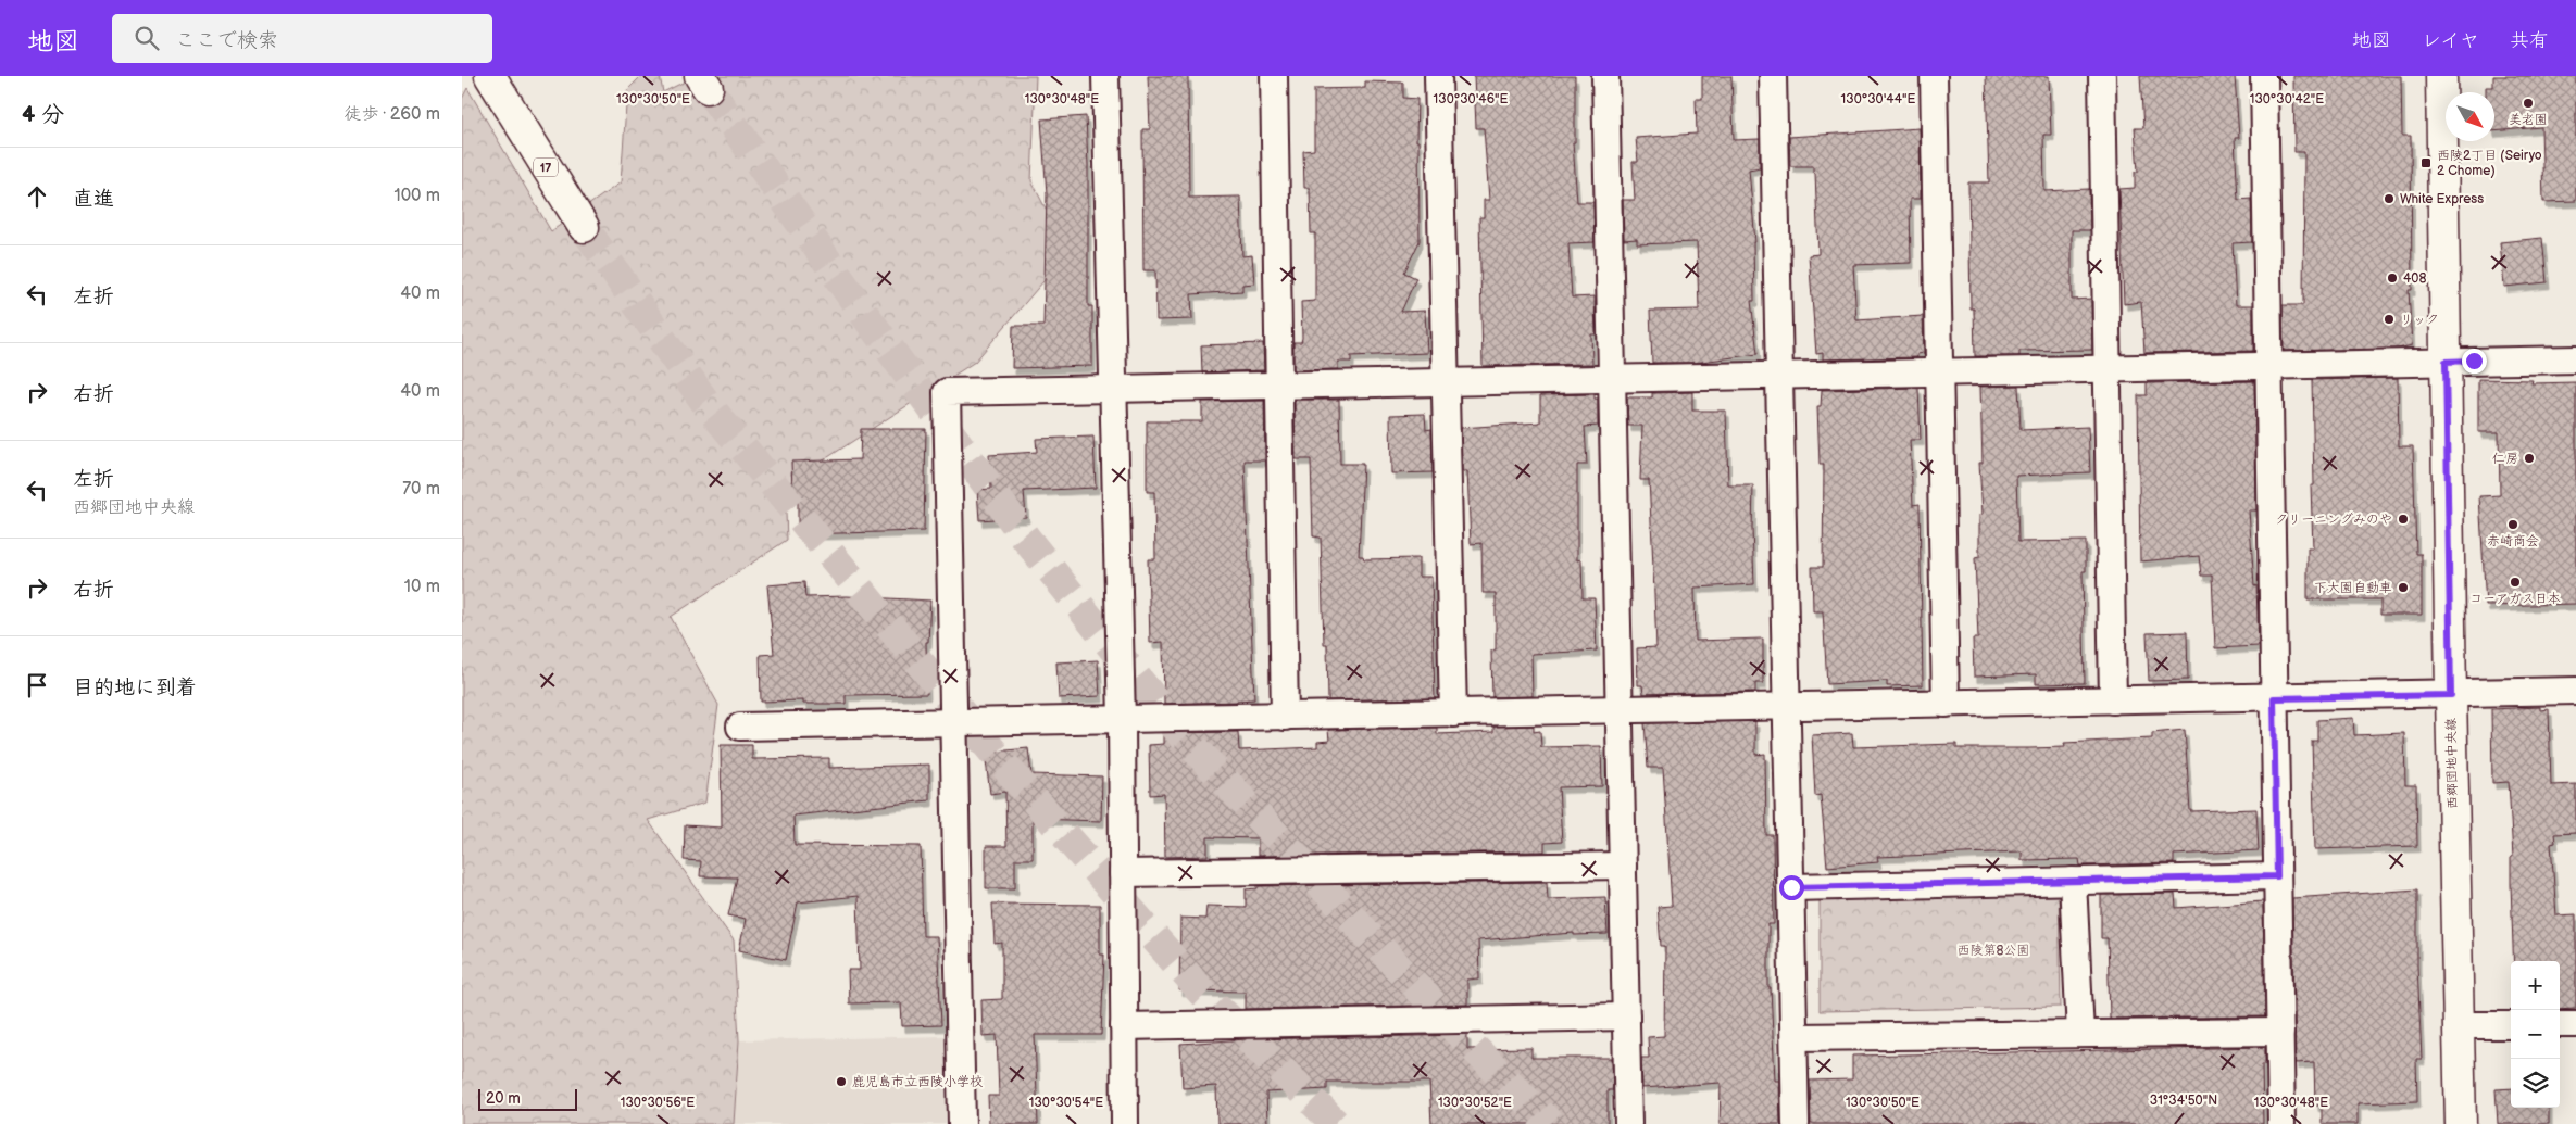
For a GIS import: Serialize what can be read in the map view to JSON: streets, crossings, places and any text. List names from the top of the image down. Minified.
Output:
{"streets":{"main road":["17","西郷団地中央線"]},"parks":["西陵第8公園"],"places":{"other":["美老園","White Express","408","リック","仁房","クリーニングみのや","赤崎商会","コーアガス日本","下大園自動車","鹿児島市立西陵小学校"],"transit":["西陵2丁目 (Seiryo 2 Chome)"]},"scale_bar":"20 m","north":"bottom right","page":{"header":"地図","search":"ここで検索","nav":["地図","レイヤ","共有"],"heading":["4 分","徒歩 · 260 m"],"list":[["直進","100 m"],["左折","40 m"],["右折","40 m"],["左折","西郷団地中央線","70 m"],["右折","10 m"],"目的地に到着"],"map_buttons":["+","−"],"scale":"20 m"},"coordinates":["130°30'48\"E","130°30'46\"E","130°30'44\"E","130°30'42\"E","130°30'50\"E","31°34'50\"N","130°30'56\"E","130°30'54\"E","130°30'52\"E"]}
